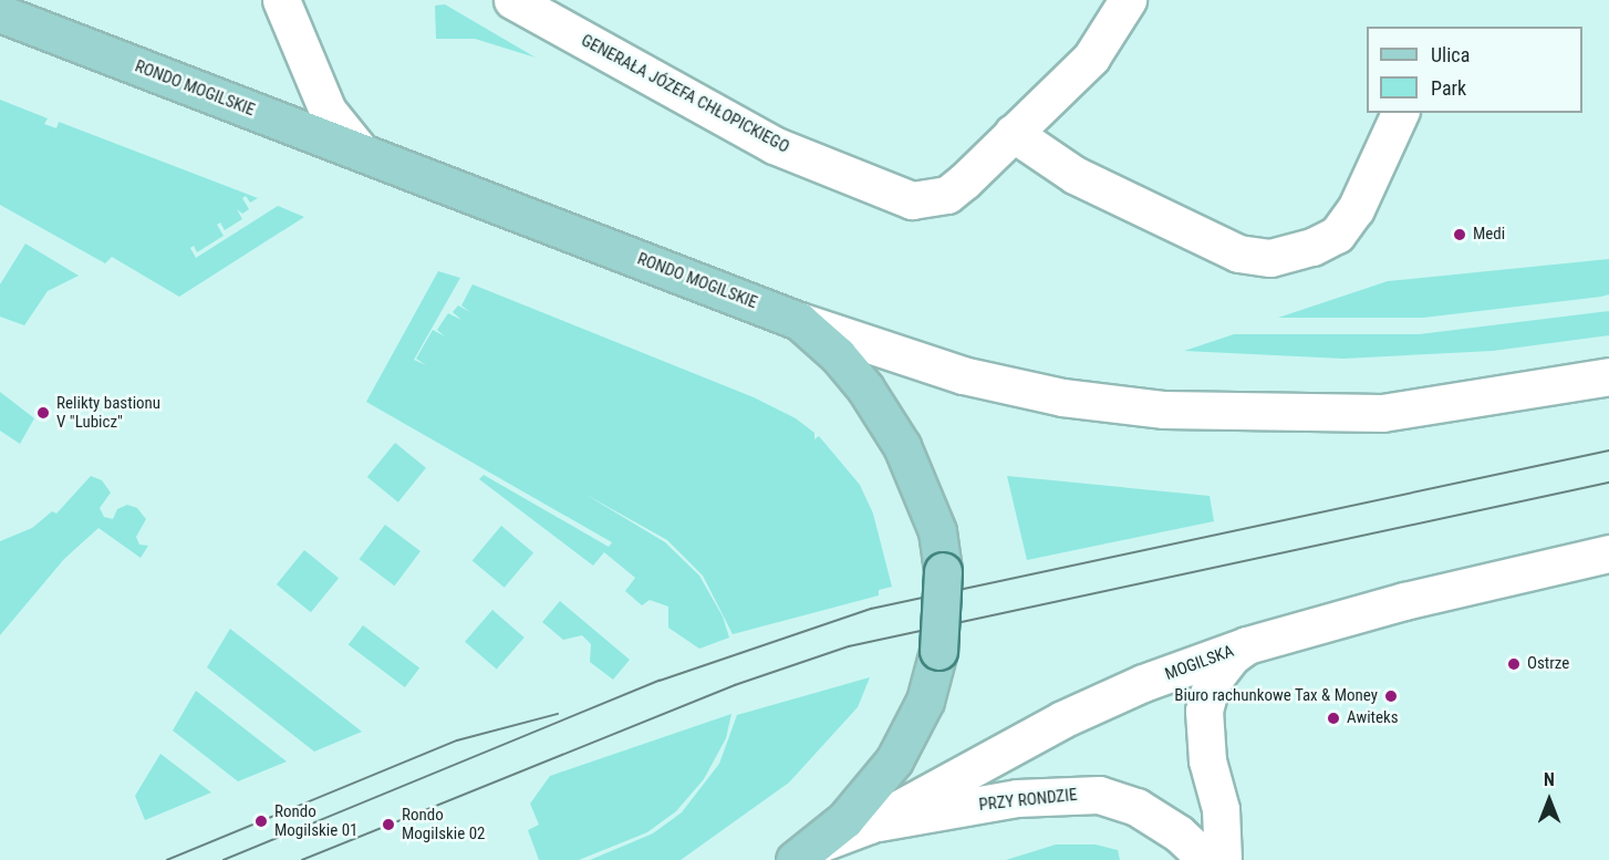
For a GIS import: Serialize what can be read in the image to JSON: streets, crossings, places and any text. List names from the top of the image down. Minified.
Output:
{"streets":{"main road":["RONDO MOGILSKIE"],"street":["GENERAŁA JÓZEFA CHŁOPICKIEGO","MOGILSKA","PRZY RONDZIE"]},"crossings":[["RONDO MOGILSKIE","MOGILSKA"],["MOGILSKA","PRZY RONDZIE"]],"places":["Medi","Relikty bastionu V \"Lubicz\"","Ostrze","Biuro rachunkowe Tax & Money","Awiteks","Rondo Mogilskie 01","Rondo Mogilskie 02"],"legend":["Ulica","Park"],"north":"top"}
